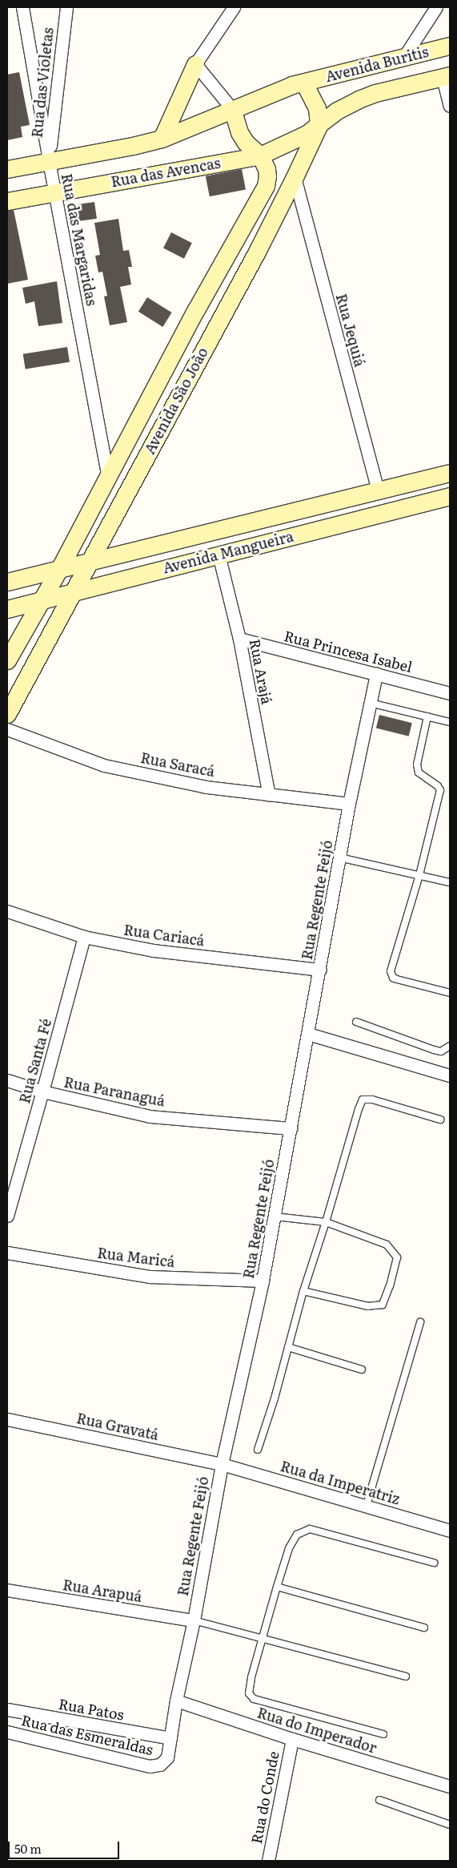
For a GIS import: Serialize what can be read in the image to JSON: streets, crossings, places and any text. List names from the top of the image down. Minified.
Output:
{"streets":{"street":["Avenida Buritis","Rua das Violetas","Rua das Avencas","Rua das Margaridas","Rua Jequiá","Avenida São João","Avenida Mangueira","Rua Princesa Isabel","Rua Arajá","Rua Saracá","Rua Regente Feijó","Rua Cariacá","Rua Santa Fé","Rua Paranaguá","Rua Maricá","Rua Gravatá","Rua da Imperatriz","Rua Arapuá","Rua Patos","Rua do Imperador","Rua das Esmeraldas","Rua do Conde"]},"crossings":[["Avenida Buritis","Rua das Avencas"],["Avenida Buritis","Avenida São João"],["Rua das Violetas","Rua das Margaridas"],["Rua das Avencas","Rua das Margaridas"],["Rua das Avencas","Avenida São João"],["Rua das Margaridas","Avenida São João"],["Rua Jequiá","Avenida São João"],["Rua Jequiá","Avenida Mangueira"],["Avenida São João","Avenida Mangueira"],["Avenida Mangueira","Rua Arajá"],["Rua Princesa Isabel","Rua Arajá"],["Rua Princesa Isabel","Rua Regente Feijó"],["Rua Arajá","Rua Saracá"],["Rua Saracá","Rua Regente Feijó"],["Rua Regente Feijó","Rua Cariacá"],["Rua Regente Feijó","Rua Paranaguá"],["Rua Regente Feijó","Rua Maricá"],["Rua Regente Feijó","Rua Gravatá"],["Rua Regente Feijó","Rua da Imperatriz"],["Rua Regente Feijó","Rua Arapuá"],["Rua Regente Feijó","Rua Patos"],["Rua Regente Feijó","Rua do Imperador"],["Rua Regente Feijó","Rua das Esmeraldas"],["Rua Cariacá","Rua Santa Fé"],["Rua Santa Fé","Rua Paranaguá"],["Rua Gravatá","Rua da Imperatriz"],["Rua do Imperador","Rua do Conde"]],"scale_bar":"50 m"}
